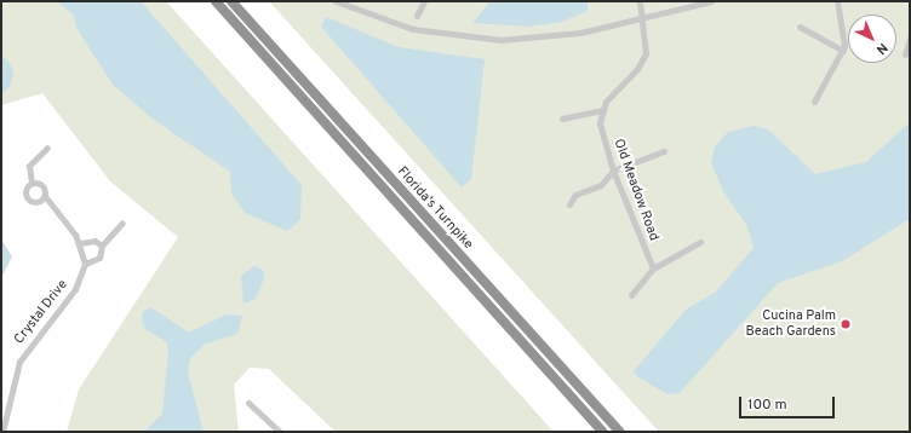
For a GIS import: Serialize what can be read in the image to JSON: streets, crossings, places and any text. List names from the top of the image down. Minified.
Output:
{"streets":{"highway":["Florida's Turnpike"],"street":["Old Meadow Road","Crystal Drive"]},"places":["Cucina Palm Beach Gardens"],"scale_bar":"100 m","north":"bottom right"}
